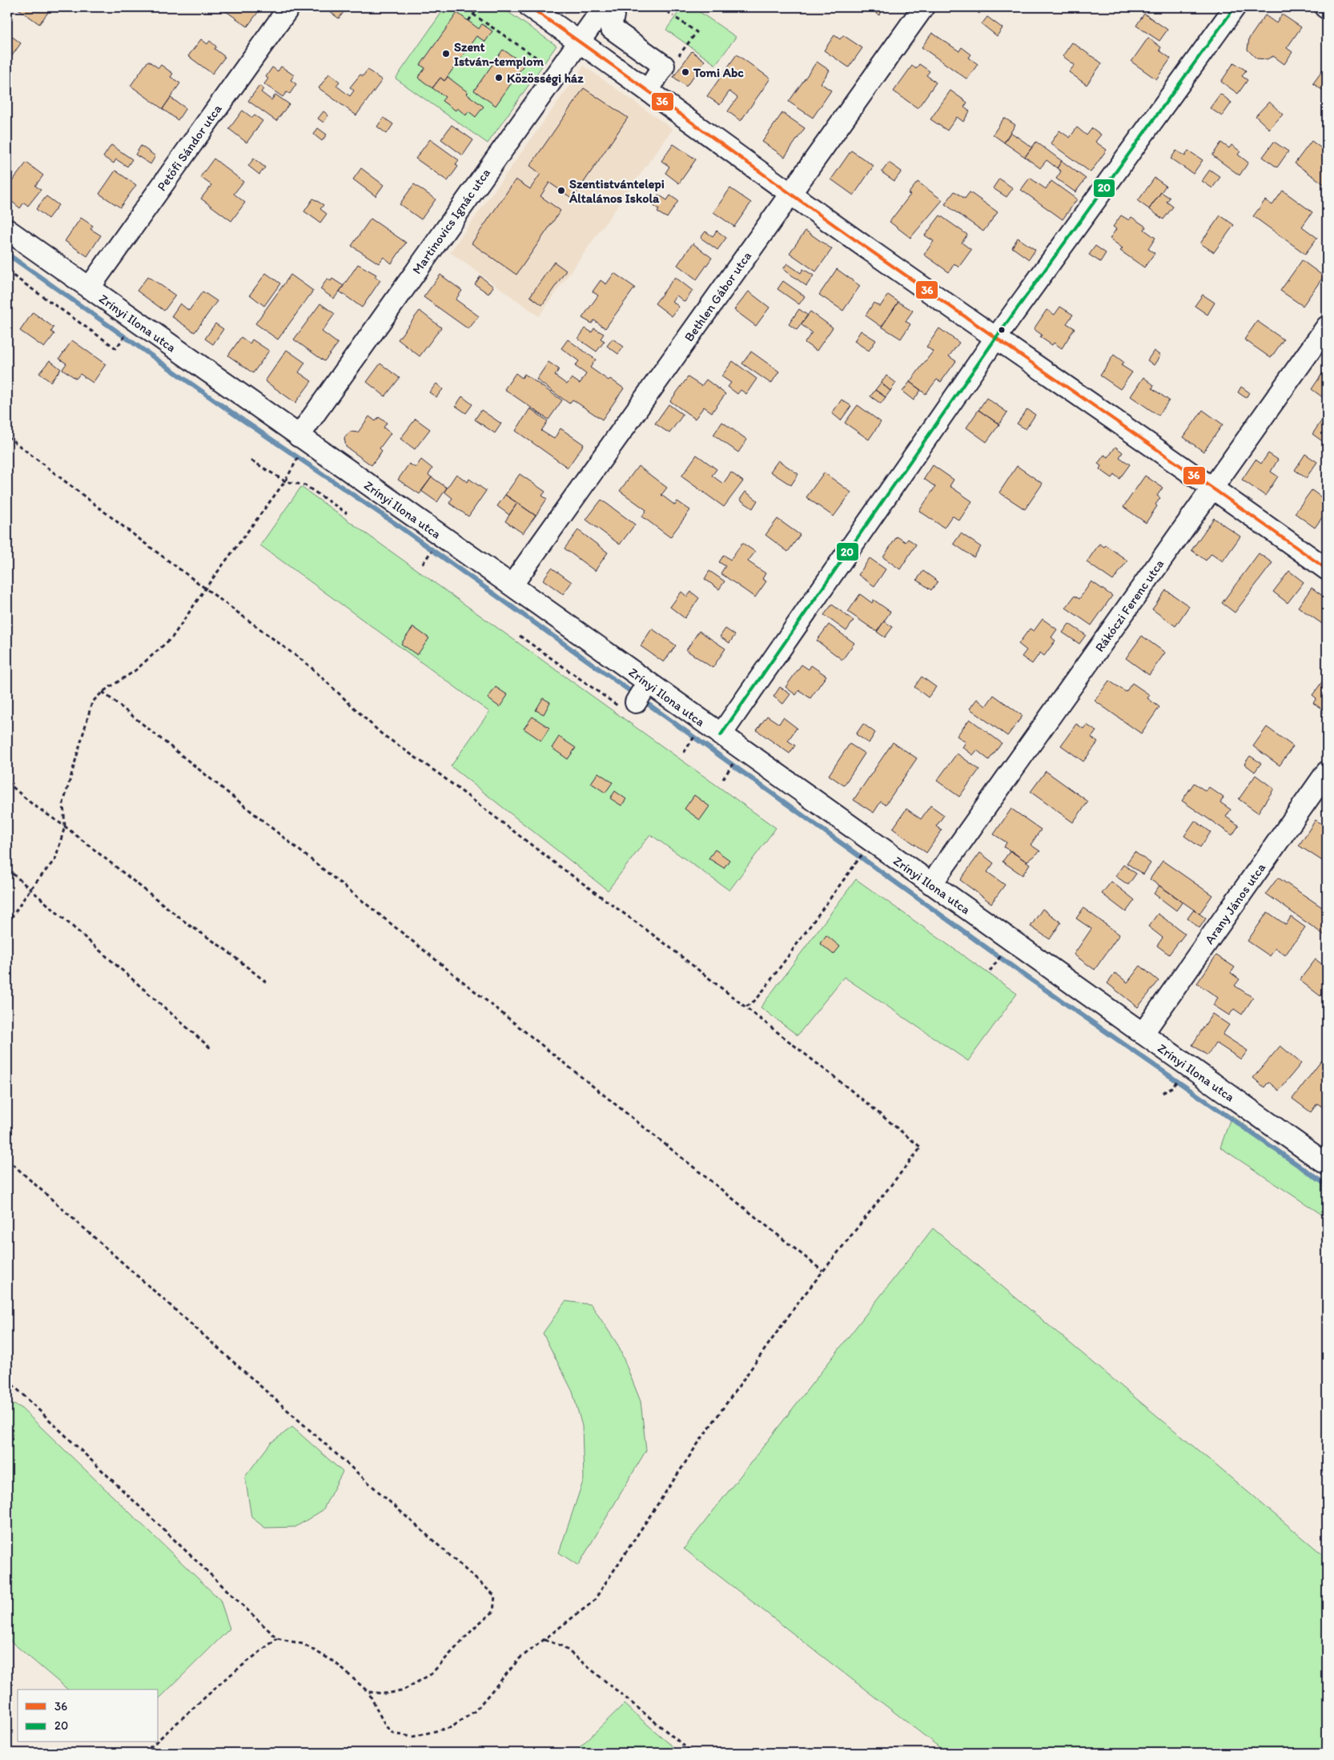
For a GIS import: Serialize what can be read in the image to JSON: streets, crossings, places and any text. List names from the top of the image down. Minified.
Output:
{"streets":{"street":["Petőfi Sándor utca","Martinovics Ignác utca","Bethlen Gábor utca","Zrínyi Ilona utca","Rákóczi Ferenc utca","Arany János utca"]},"crossings":[["Petőfi Sándor utca","Zrínyi Ilona utca"],["Martinovics Ignác utca","Zrínyi Ilona utca"],["Bethlen Gábor utca","Zrínyi Ilona utca"],["Zrínyi Ilona utca","Rákóczi Ferenc utca"],["Zrínyi Ilona utca","Arany János utca"]],"places":["Szent István-templom","Tomi Abc","Közösségi ház","Szentistvántelepi Általános Iskola"],"lines":["transit line 36","transit line 20"],"legend":["36","20"]}
